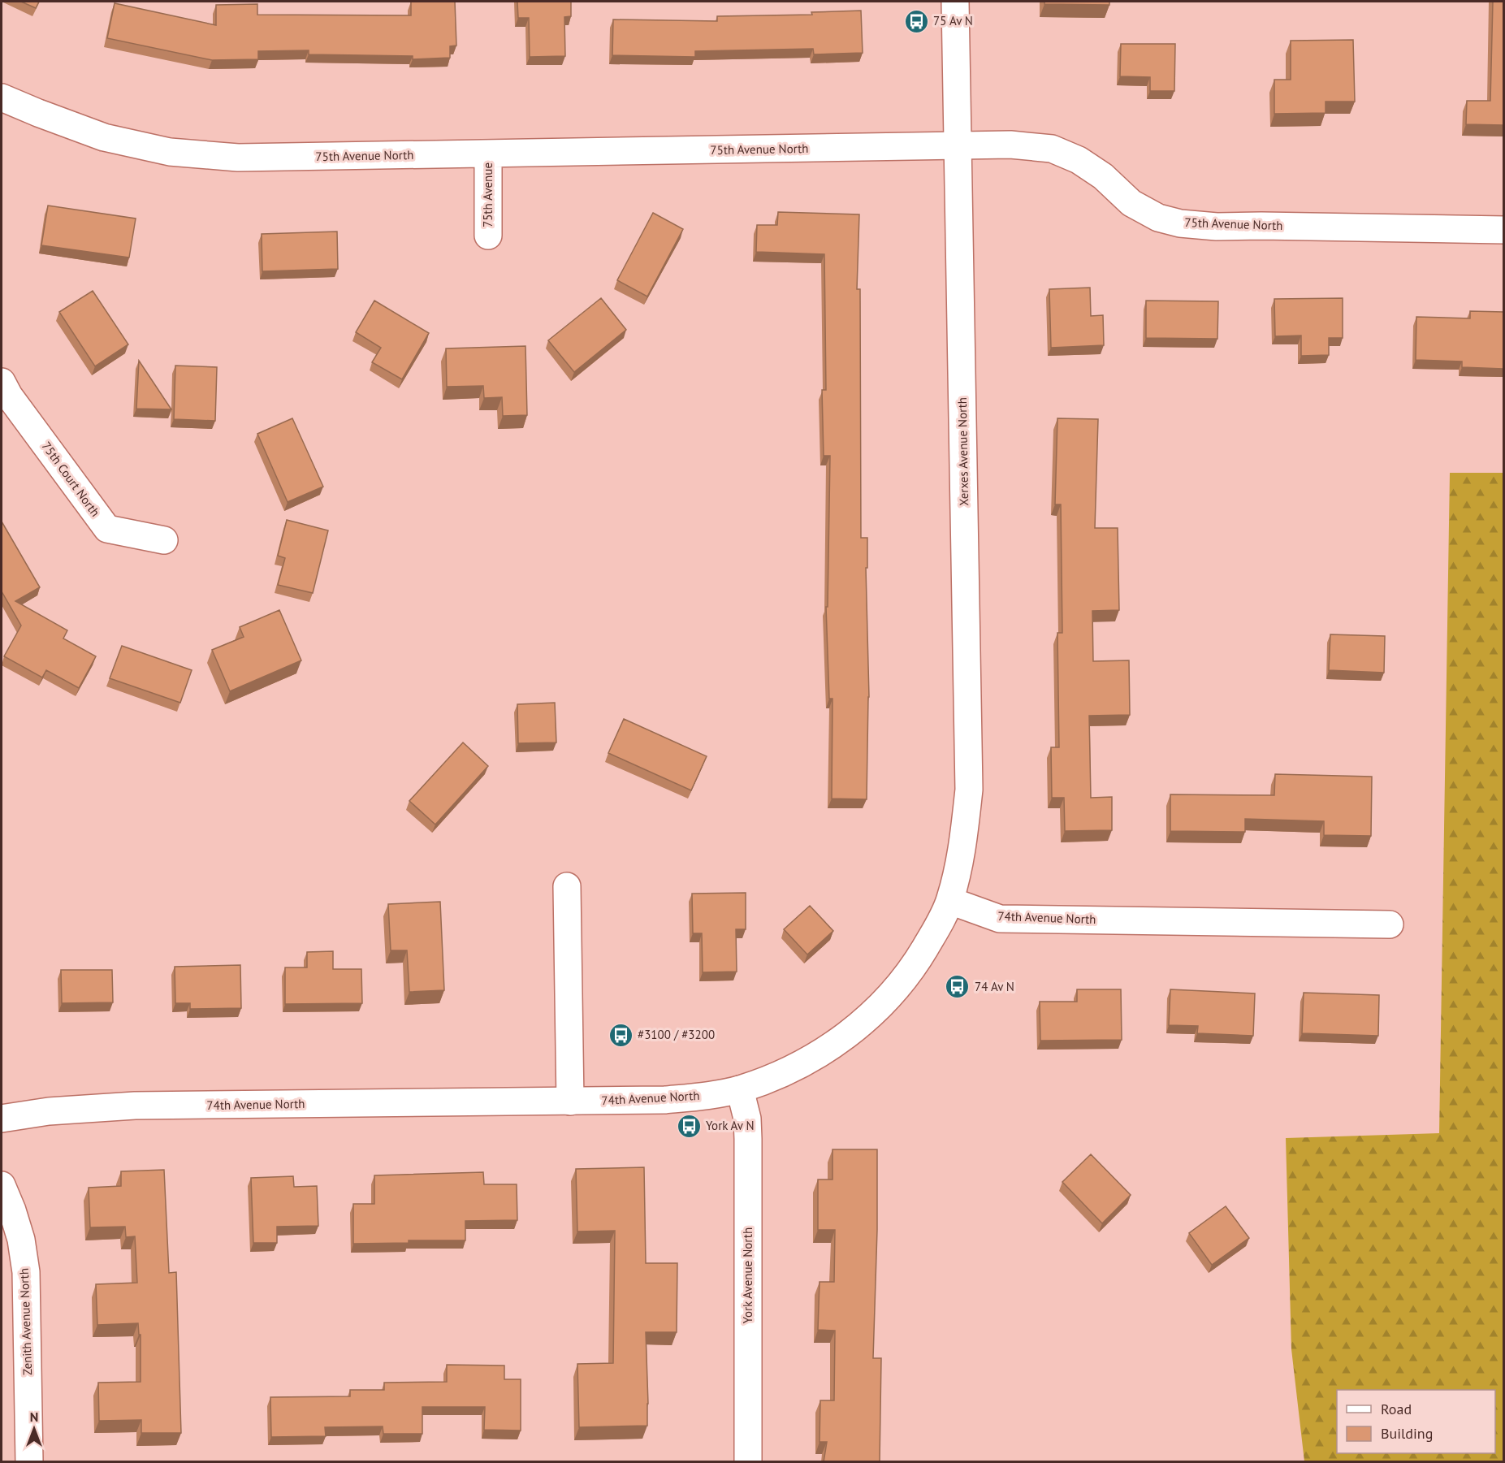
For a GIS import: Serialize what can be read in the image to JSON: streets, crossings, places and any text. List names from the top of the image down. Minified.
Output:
{"streets":{"street":["75th Avenue North","75th Avenue","Xerxes Avenue North","75th Court North","74th Avenue North","York Avenue North","Zenith Avenue North"]},"crossings":[["75th Avenue North","75th Avenue"],["75th Avenue North","Xerxes Avenue North"],["Xerxes Avenue North","74th Avenue North"],["74th Avenue North","York Avenue North"]],"places":{"bus stop":["75 Av N","74 Av N","#3100 / #3200","York Av N"]},"legend":["Road","Building"],"north":"top"}
